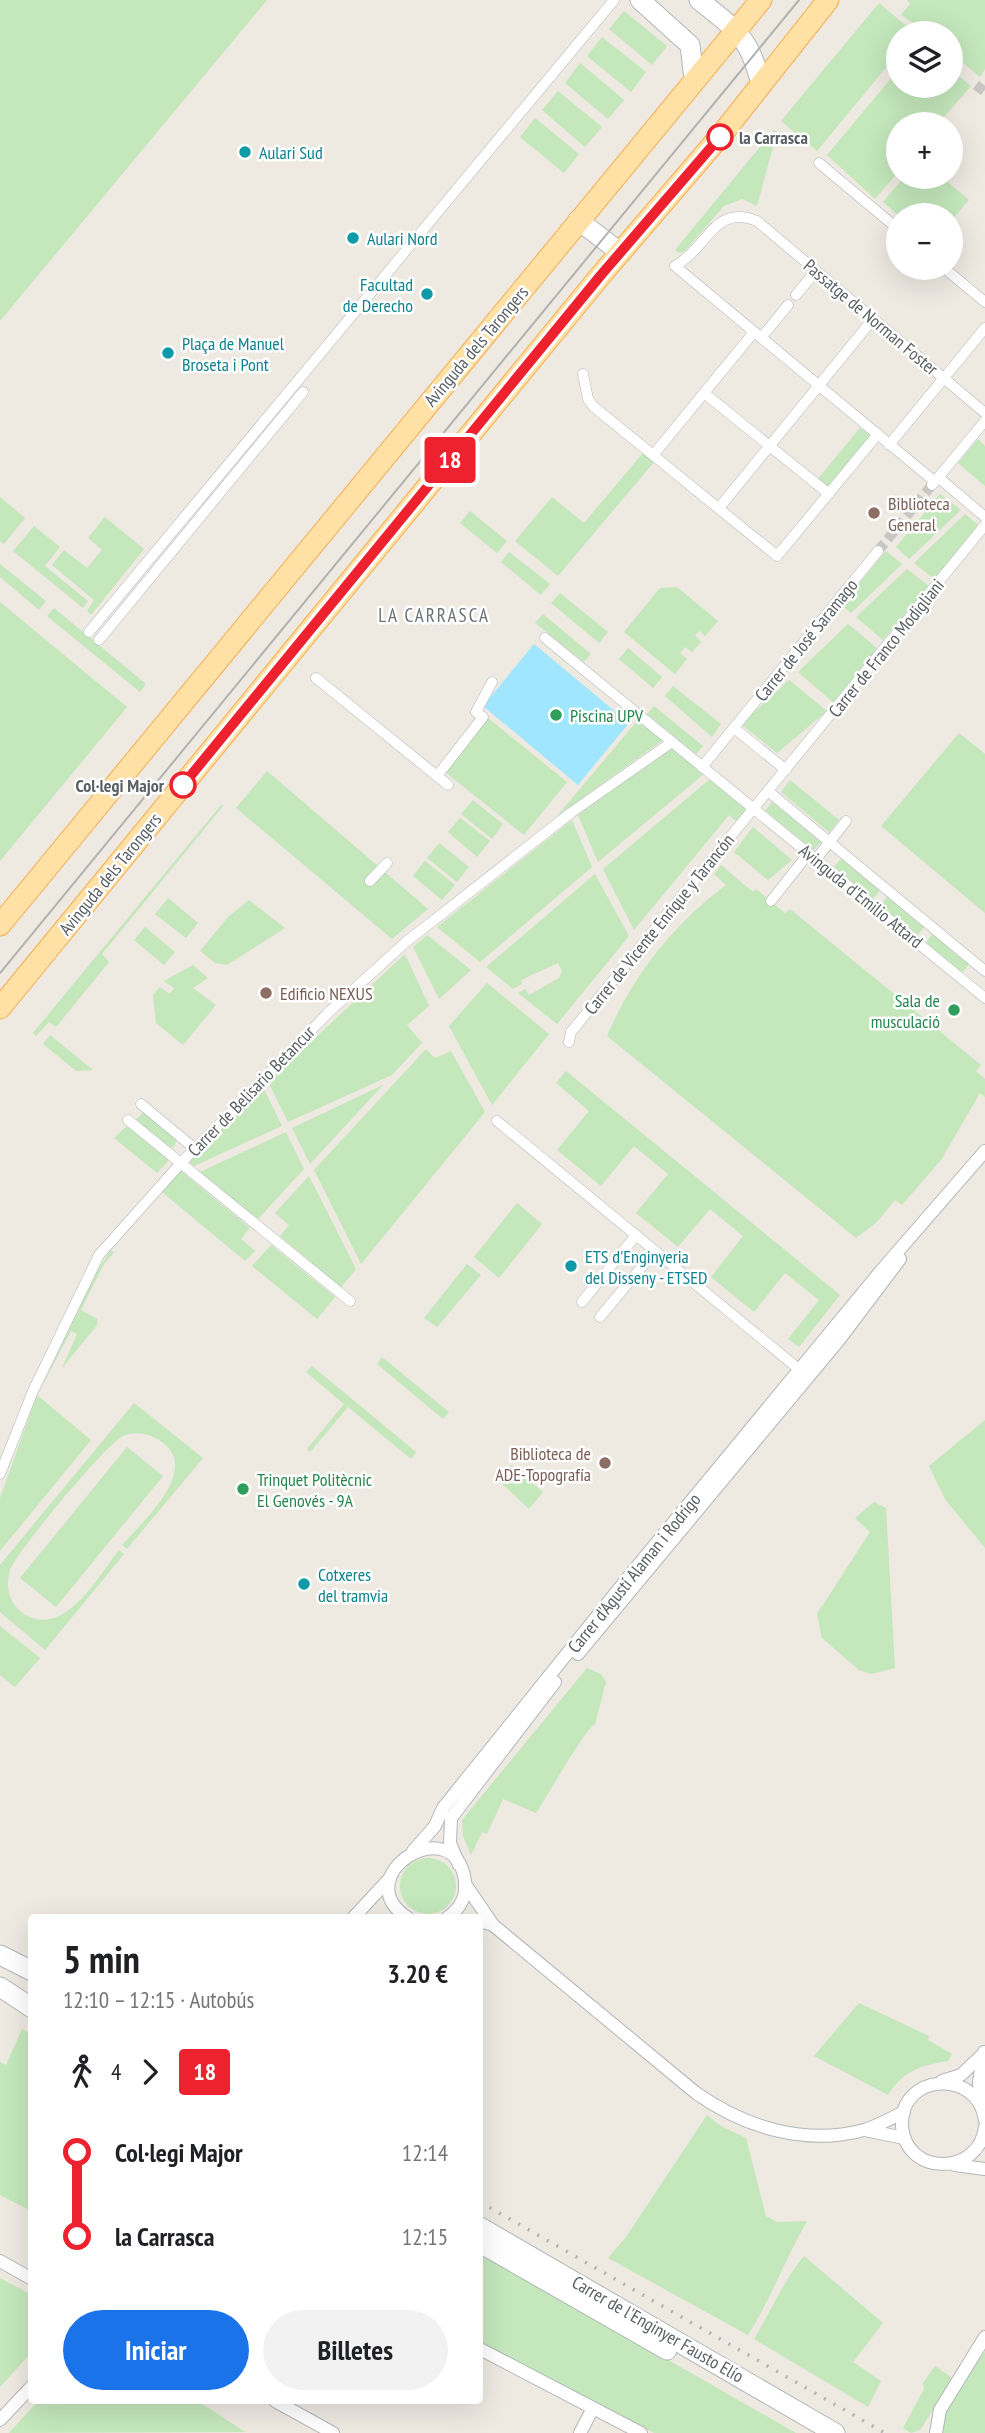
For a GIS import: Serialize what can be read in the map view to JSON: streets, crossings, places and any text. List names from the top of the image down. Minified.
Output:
{"streets":{"main road":["Avinguda dels Tarongers","Carrer de l'Enginyer Fausto Elío"],"street":["Passatge de Norman Foster","Carrer de José Saramago","Carrer de Franco Modigliani","Avinguda d'Emilio Attard","Carrer de Vicente Enrique y Tarancón","Carrer de Belisario Betancur","Carrer d'Agustí Alaman i Rodrigo"]},"crossings":[["Carrer de José Saramago","Avinguda d'Emilio Attard"],["Avinguda d'Emilio Attard","Carrer de Vicente Enrique y Tarancón"],["Avinguda d'Emilio Attard","Carrer de Belisario Betancur"]],"districts":["LA CARRASCA"],"places":["la Carrasca","Aulari Sud","Aulari Nord","Facultad de Derecho","Plaça de Manuel Broseta i Pont","Biblioteca General","Piscina UPV","Col·legi Major","Edificio NEXUS","Sala de musculació","ETS d'Enginyeria del Disseny - ETSED","Biblioteca de ADE-Topografía","Trinquet Politècnic El Genovés - 9A","Cotxeres del tramvia"],"lines":["bus line 18"],"page":{"on_map":"18","map_buttons":["+","−"],"heading":["5 min","12:10 – 12:15 · Autobús","3.20 €"],"legs":["4","18"],"list":[{"name":"Col·legi Major","value":"12:14"},{"name":"la Carrasca","value":"12:15"}],"buttons":["Iniciar","Billetes"]}}
